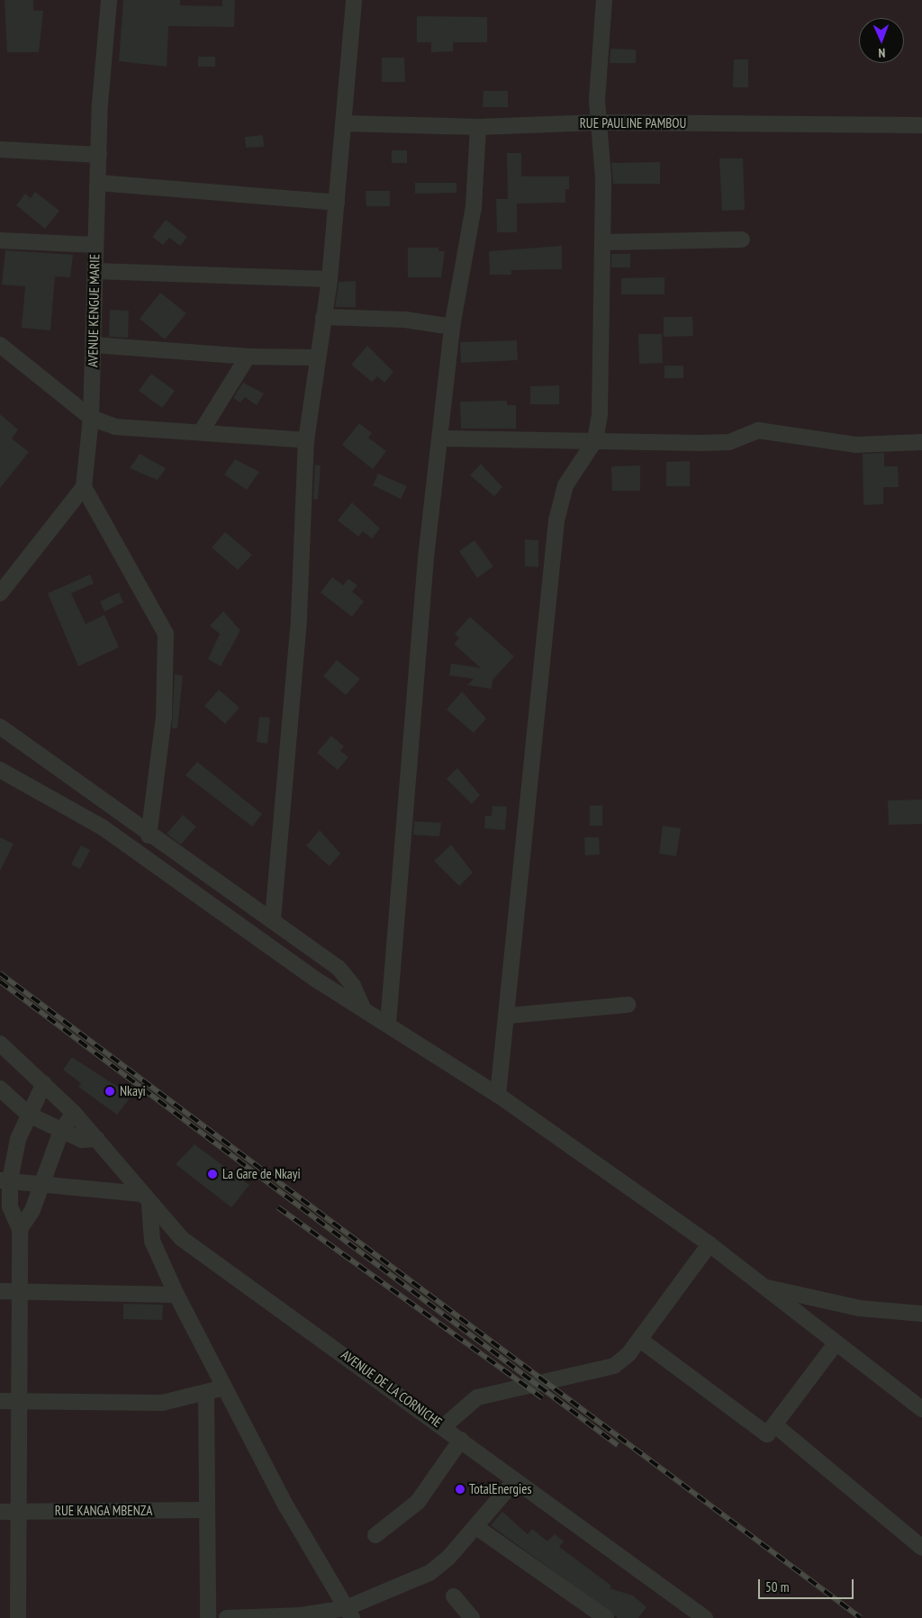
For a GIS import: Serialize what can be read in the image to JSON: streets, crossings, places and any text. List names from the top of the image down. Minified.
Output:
{"streets":{"street":["RUE PAULINE PAMBOU","AVENUE KENGUE MARIE","AVENUE DE LA CORNICHE","RUE KANGA MBENZA"]},"places":["Nkayi","La Gare de Nkayi","TotalEnergies"],"scale_bar":"50 m","north":"bottom"}
